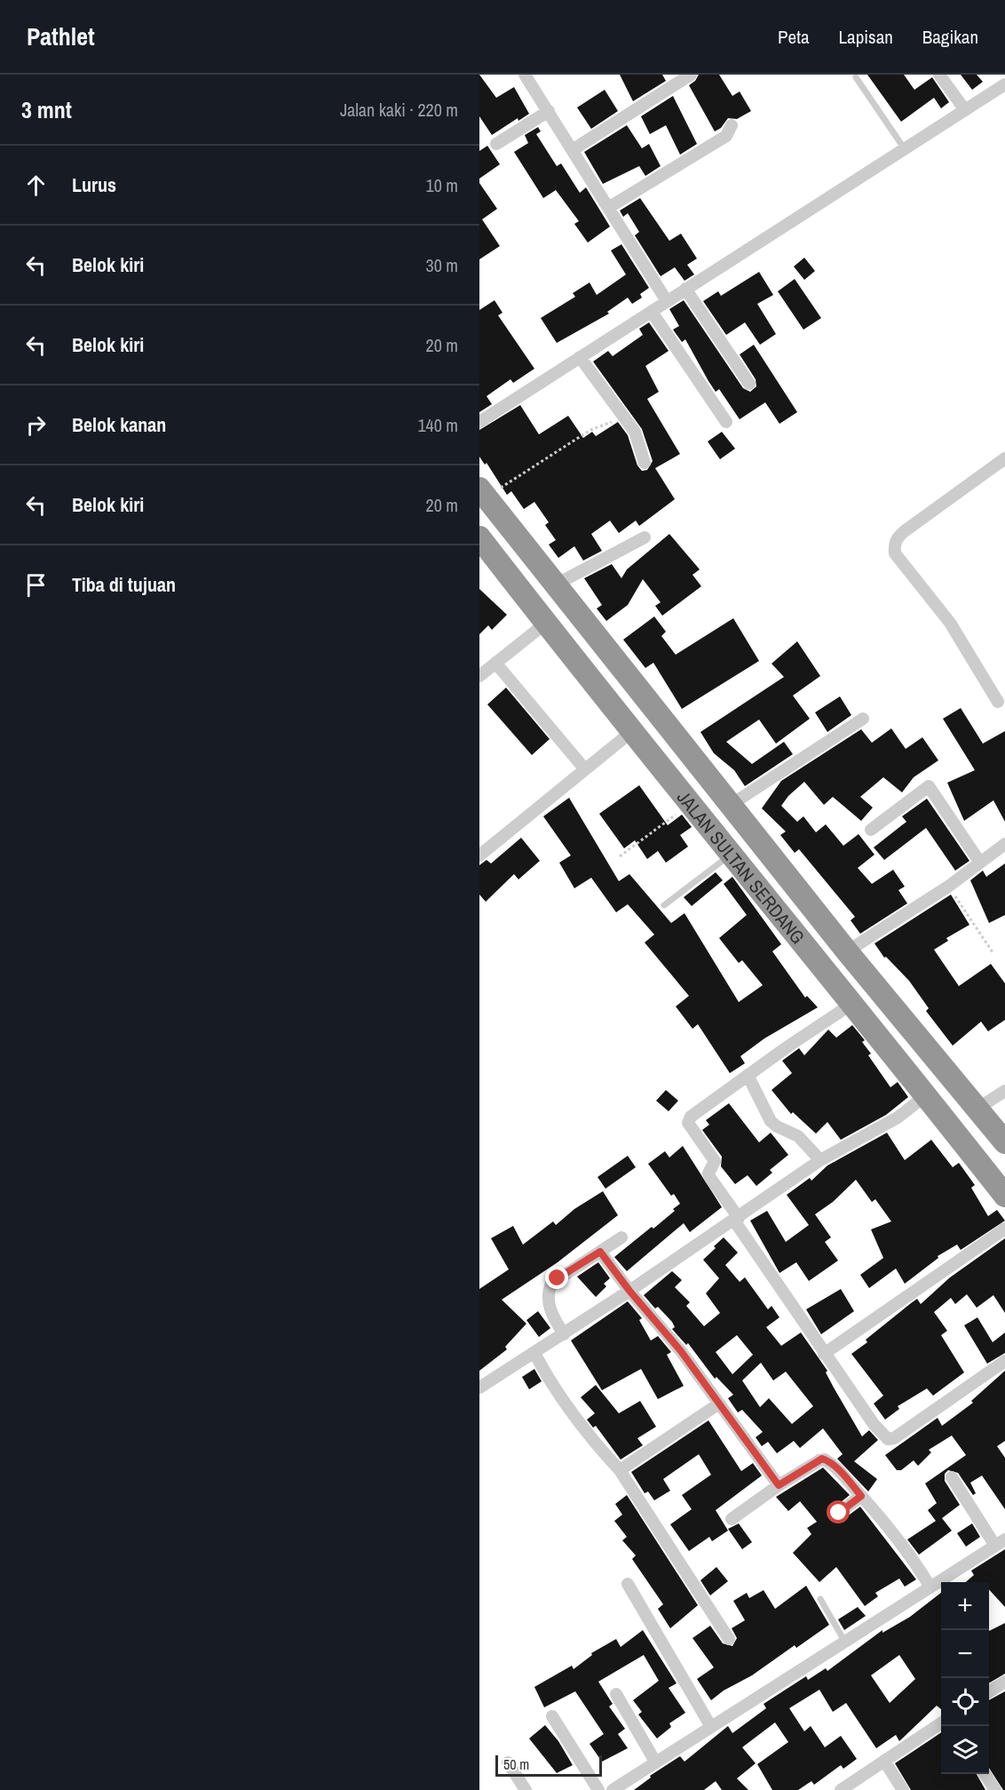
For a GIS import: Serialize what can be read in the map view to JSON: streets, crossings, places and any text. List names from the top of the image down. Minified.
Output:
{"streets":{"highway":["JALAN SULTAN SERDANG"]},"scale_bar":"50 m","page":{"header":"Pathlet","nav":["Peta","Lapisan","Bagikan"],"heading":["3 mnt","Jalan kaki · 220 m"],"list":[["Lurus","10 m"],["Belok kiri","30 m"],["Belok kiri","20 m"],["Belok kanan","140 m"],["Belok kiri","20 m"],"Tiba di tujuan"],"map_buttons":["+","−"],"scale":"50 m"}}
